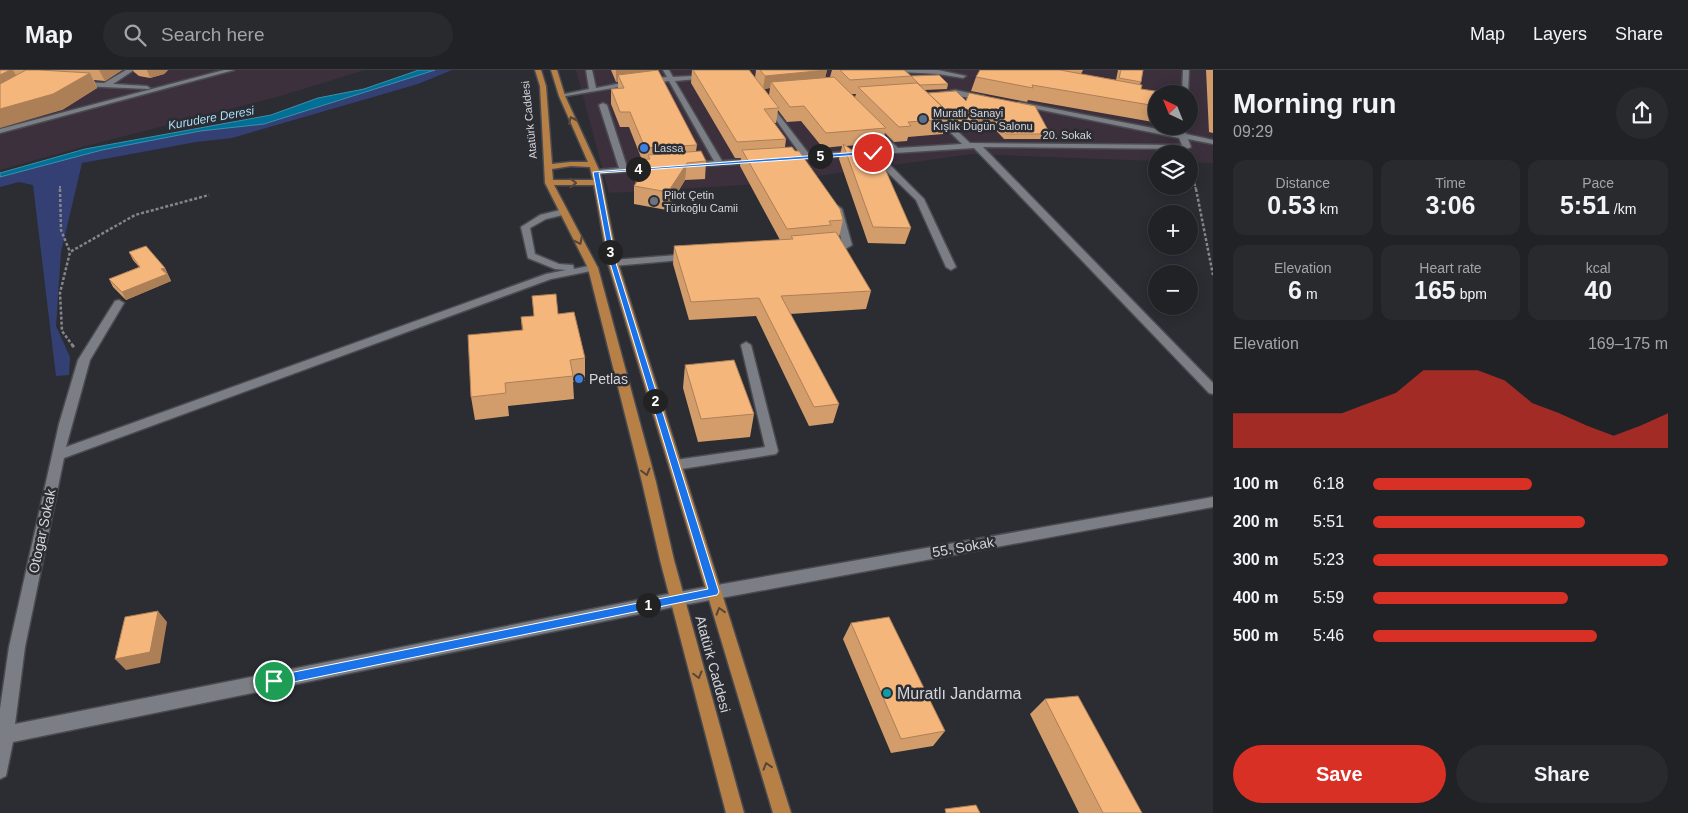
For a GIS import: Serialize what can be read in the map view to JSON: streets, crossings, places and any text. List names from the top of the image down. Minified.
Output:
{"streets":{"main road":["Atatürk Caddesi"],"street":["20. Sokak","Otogar Sokak","55. Sokak"]},"crossings":[["Atatürk Caddesi","55. Sokak"],["Otogar Sokak","55. Sokak"]],"water":["Kurudere Deresi"],"places":["Muratlı Sanayi Kışlık Dügün Salonu","Lassa","Pilot Çetin Türkoğlu Camii","Petlas","Muratlı Jandarma"],"north":"top left","page":{"header":"Map","search":"Search here","nav":["Map","Layers","Share"],"heading":["Morning run","09:29"],"map_buttons":["+","−"],"pins":["5","4","3","2","1"],"stats":[["Distance","0.53 km"],["Time","3:06"],["Pace","5:51 /km"],["Elevation","6 m"],["Heart rate","165 bpm"],["kcal","40"]],"chart":["Elevation","169–175 m"],"list":[{"name":"100 m","note":"6:18"},{"name":"200 m","note":"5:51"},{"name":"300 m","note":"5:23"},{"name":"400 m","note":"5:59"},{"name":"500 m","note":"5:46"}],"buttons":["Save","Share"]}}
